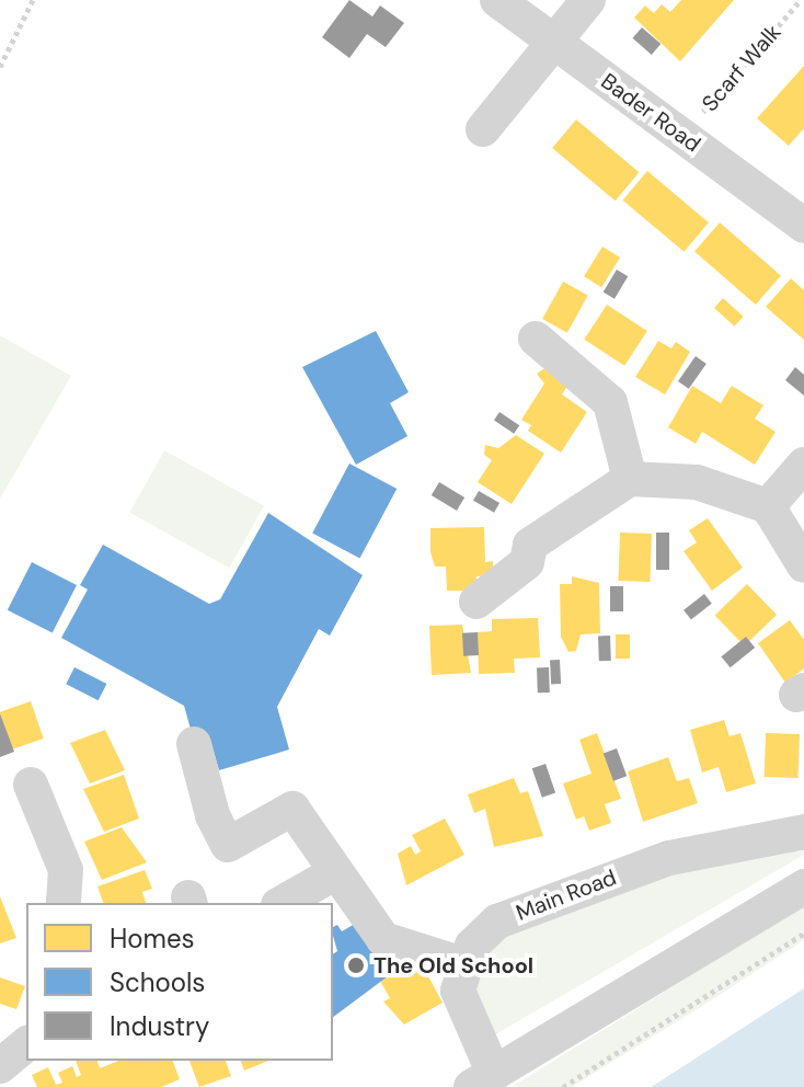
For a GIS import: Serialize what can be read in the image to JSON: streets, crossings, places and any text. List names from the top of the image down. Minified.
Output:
{"streets":{"street":["Bader Road","Main Road"],"path":["Scarf Walk"]},"crossings":[["Scarf Walk","Bader Road"]],"places":["The Old School"],"legend":["Homes","Schools","Industry"]}
